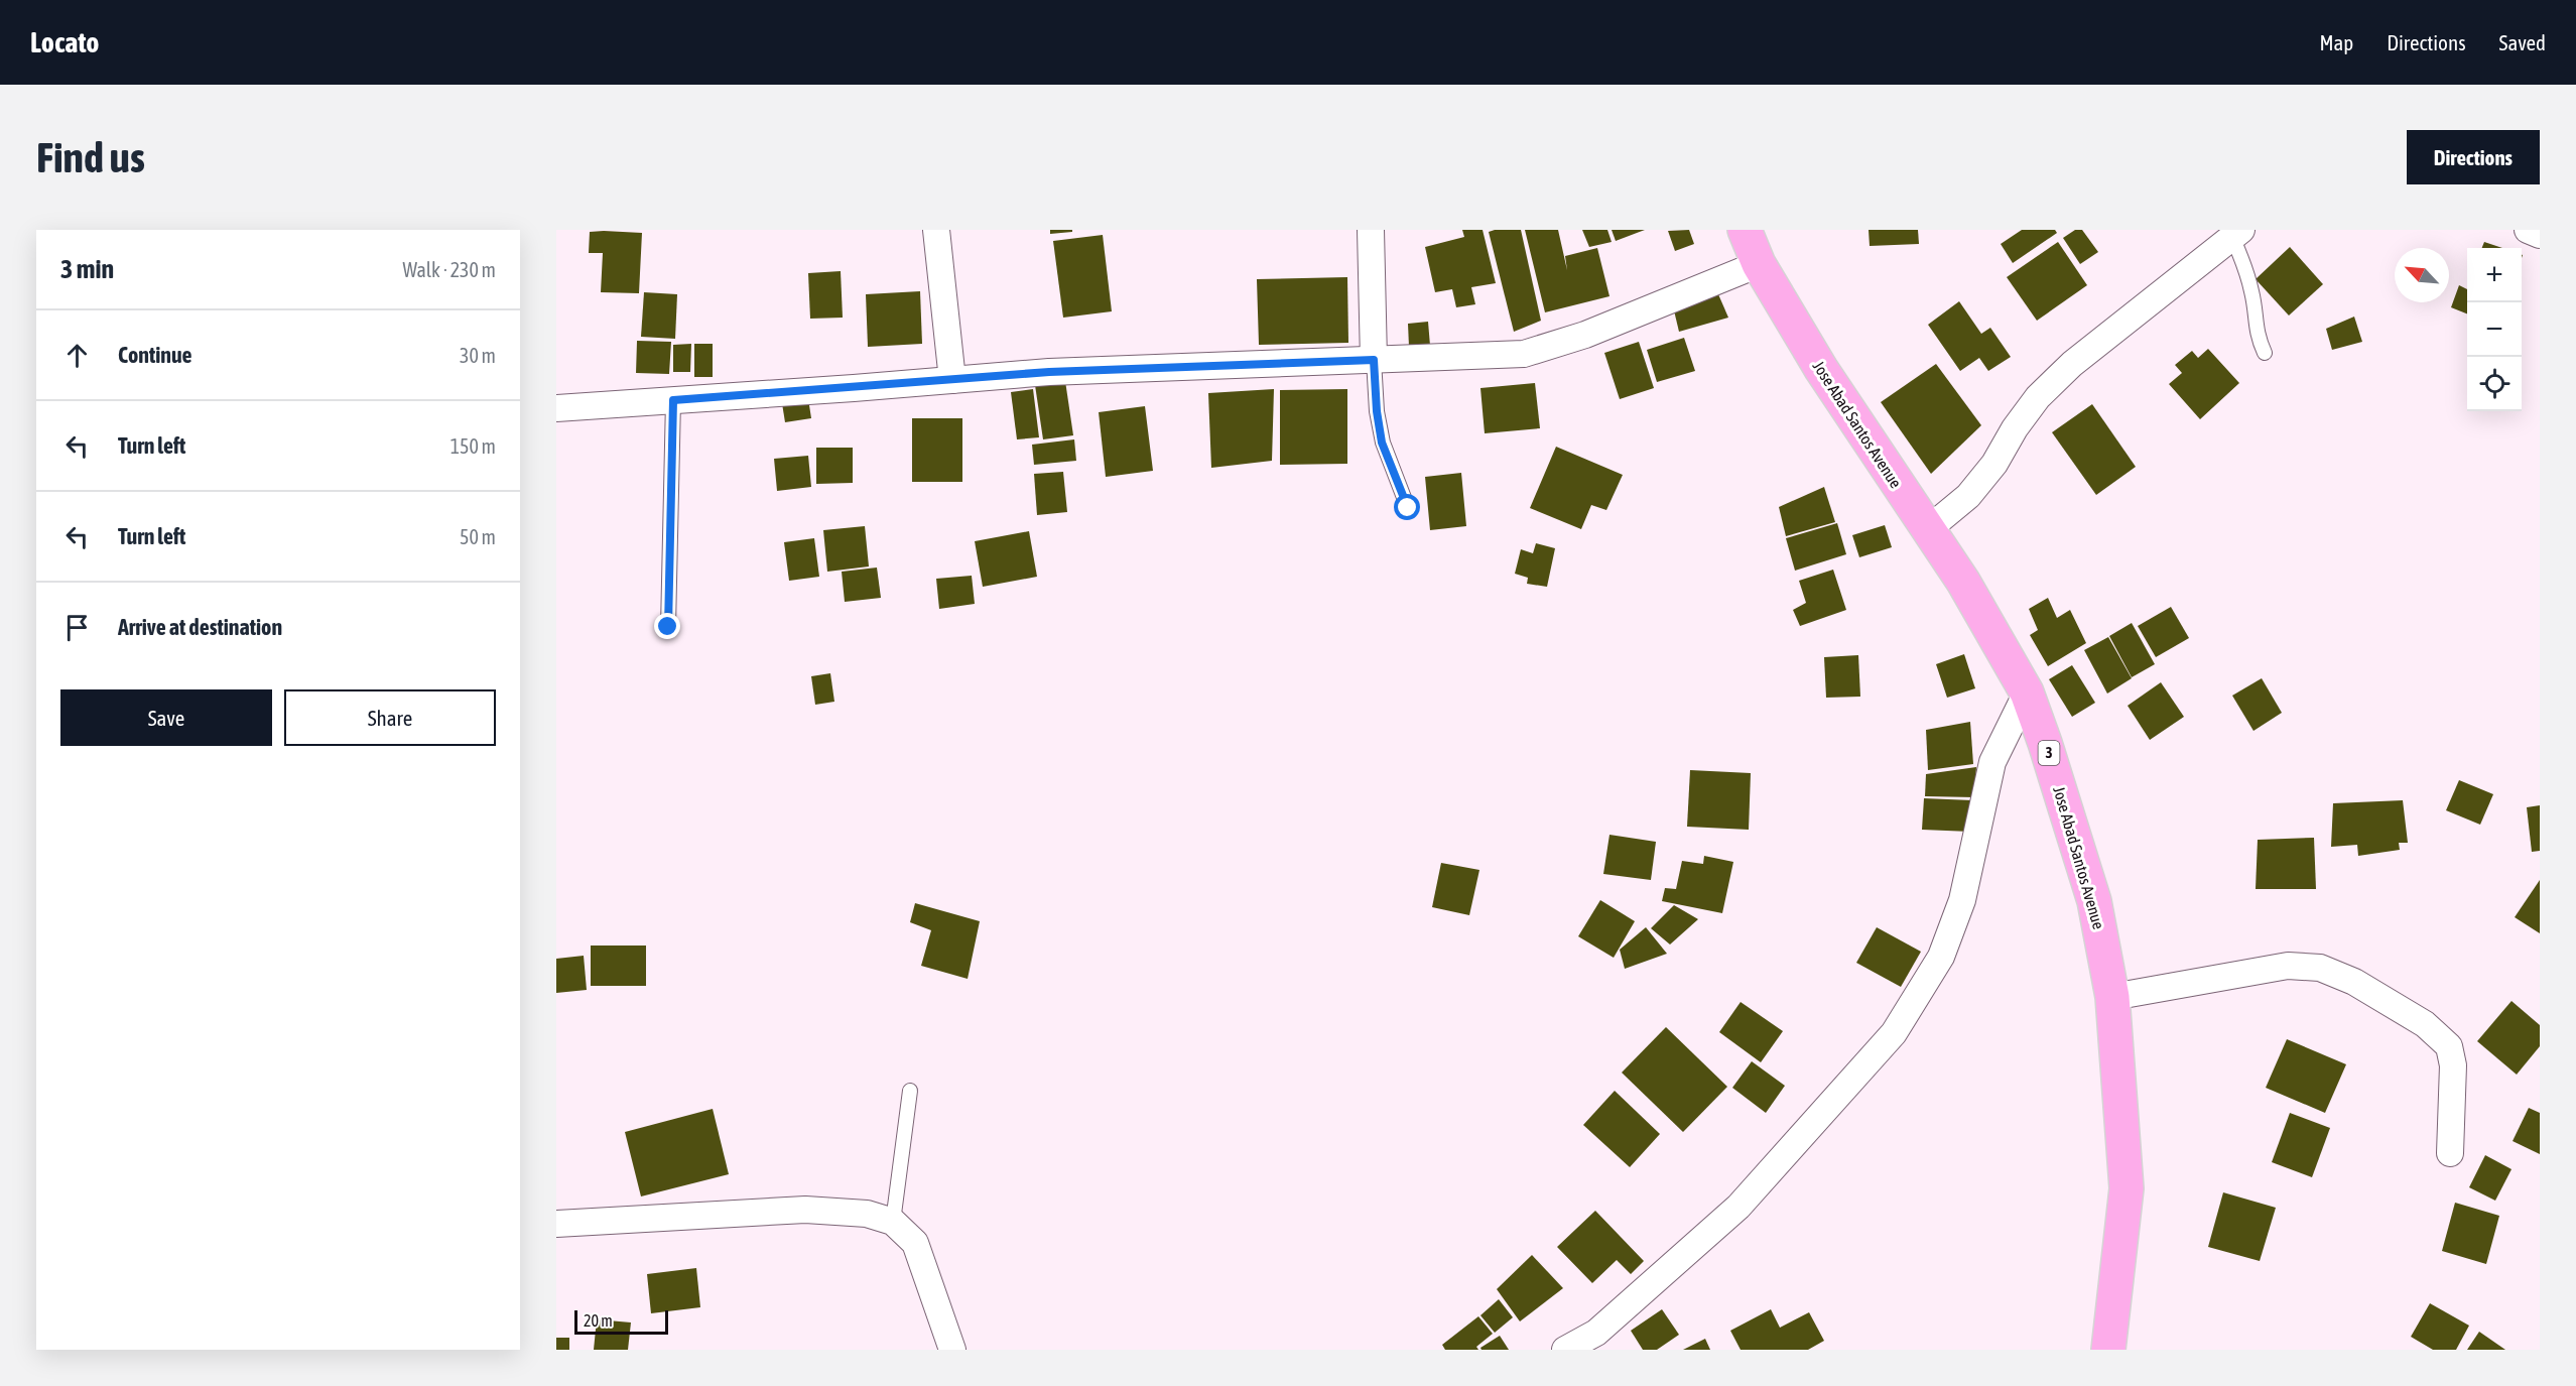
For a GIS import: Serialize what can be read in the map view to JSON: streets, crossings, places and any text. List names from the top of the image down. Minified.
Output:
{"streets":{"highway":["Jose Abad Santos Avenue","3"]},"scale_bar":"20 m","north":"top left","page":{"header":"Locato","nav":["Map","Directions","Saved"],"buttons":["Directions",["Save","Share"]],"title":"Find us","heading":["3 min","Walk · 230 m"],"map_buttons":["+","−"],"list":[["Continue","30 m"],["Turn left","150 m"],["Turn left","50 m"],"Arrive at destination"],"scale":"20 m"}}
